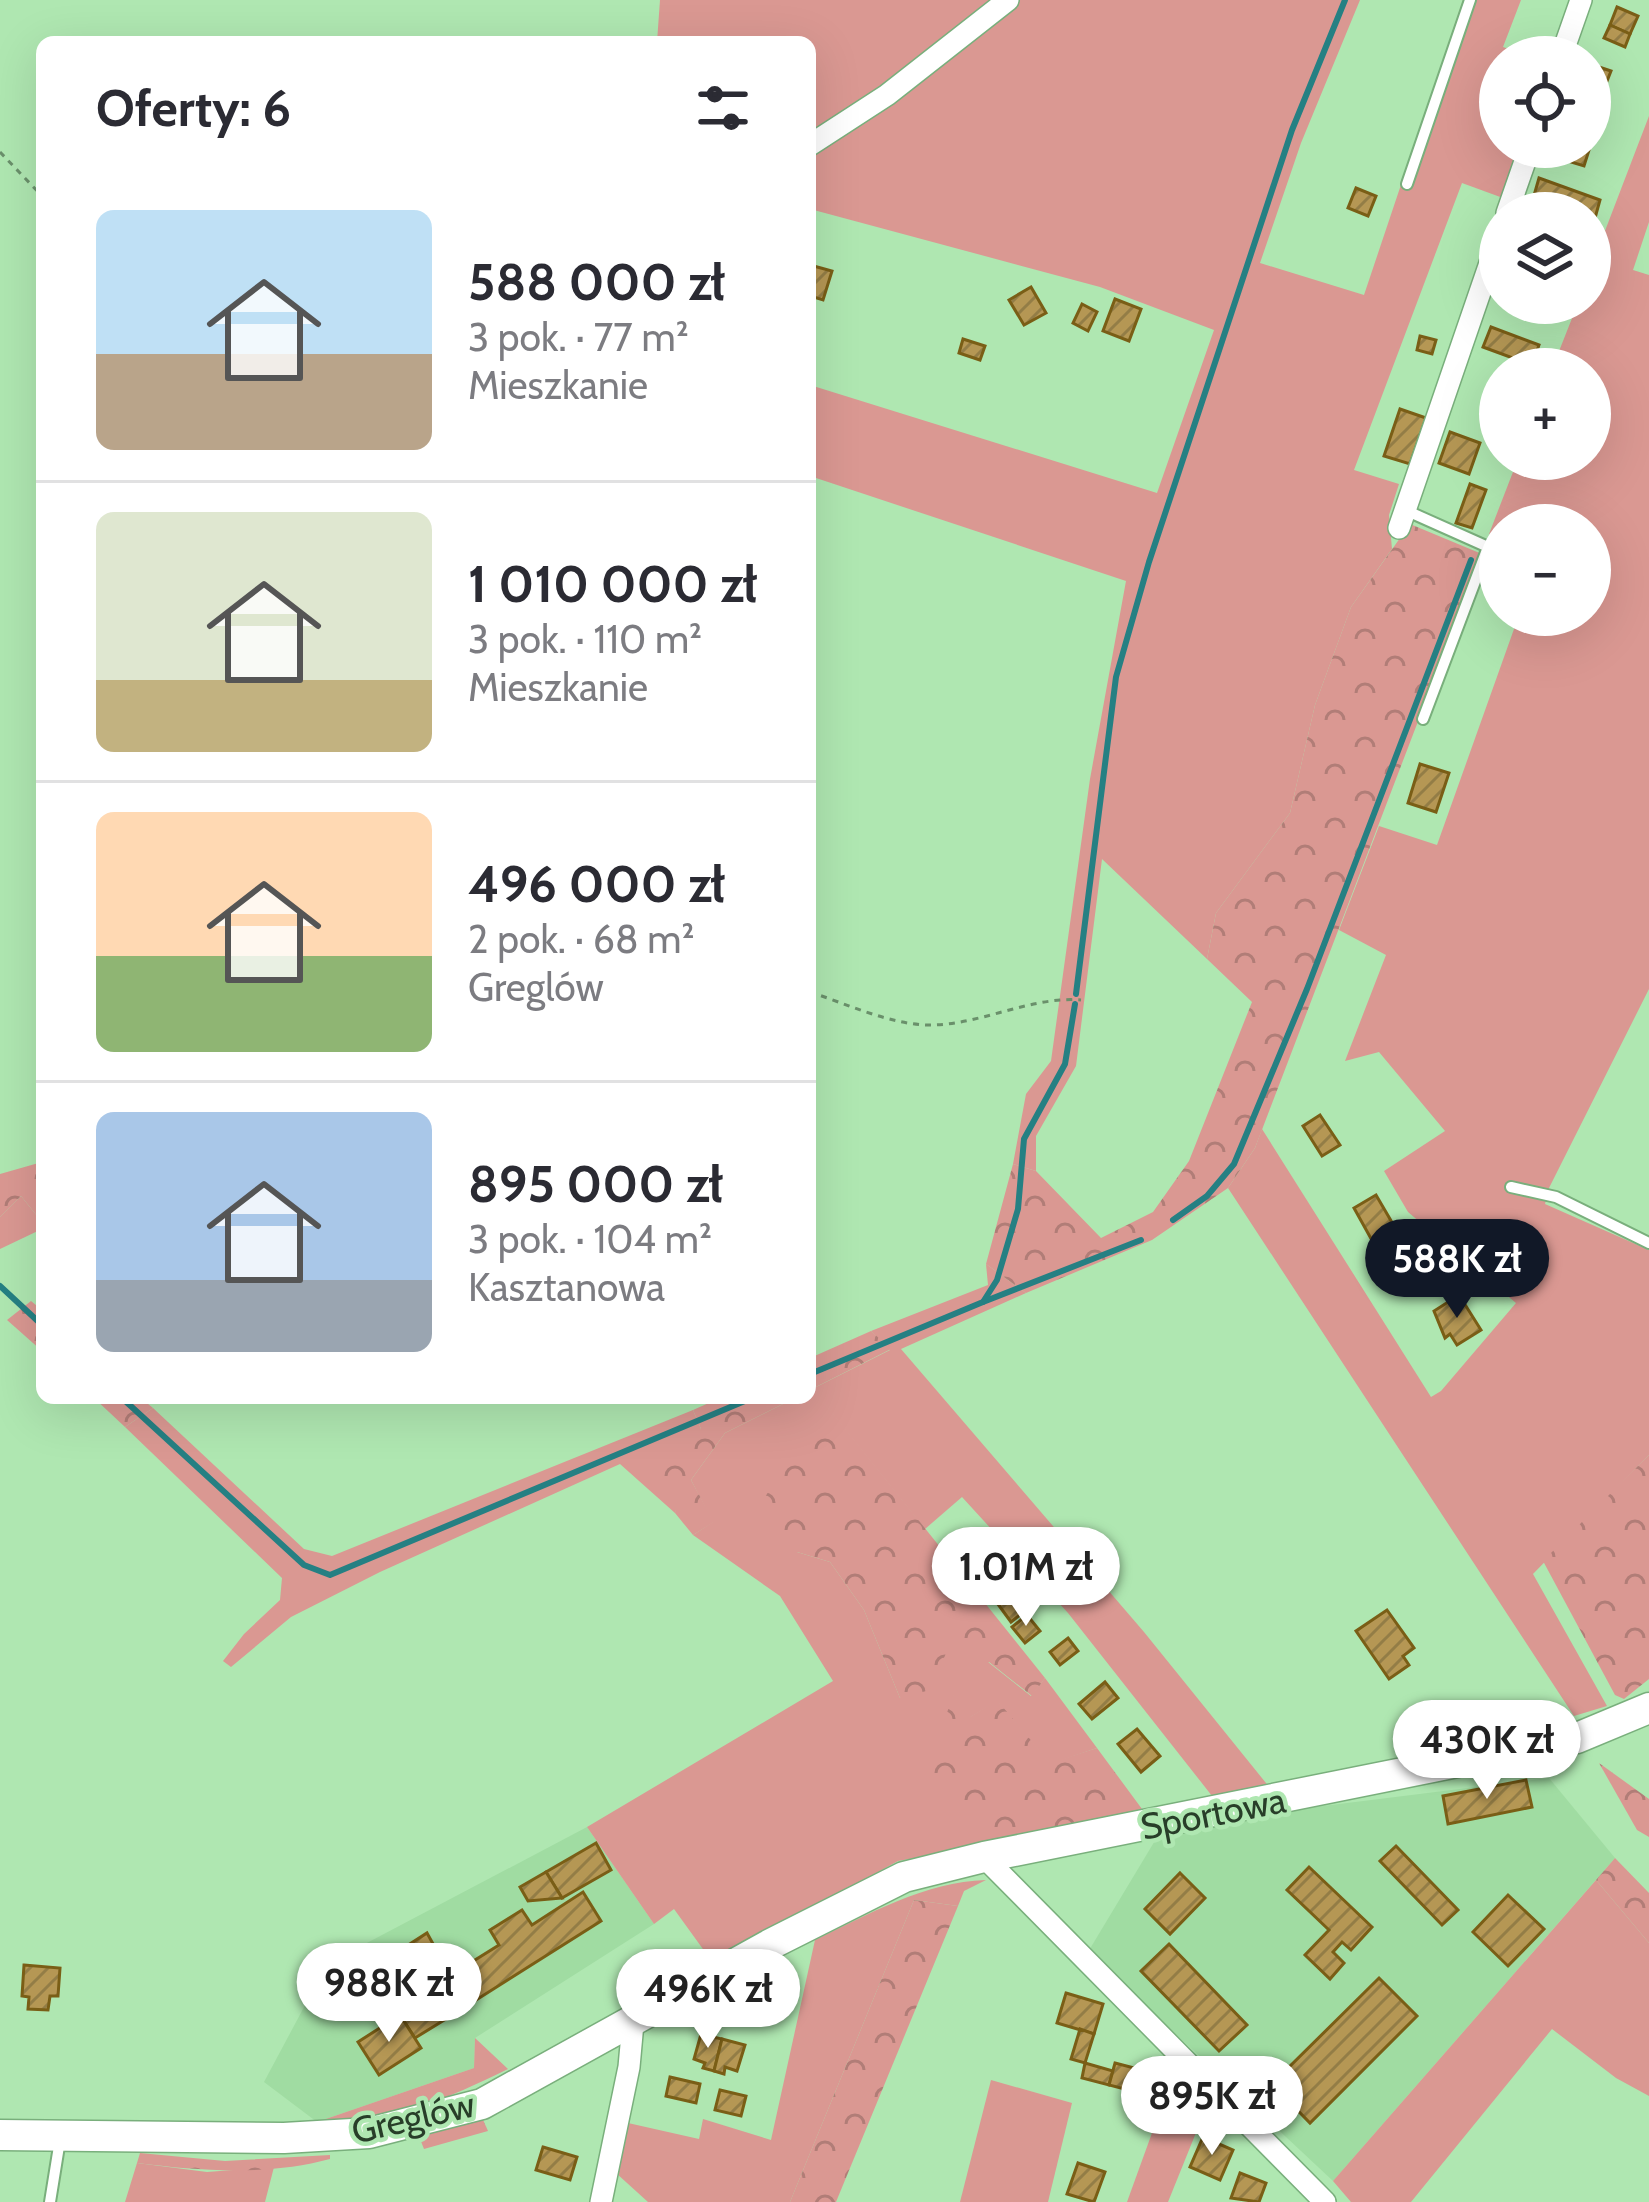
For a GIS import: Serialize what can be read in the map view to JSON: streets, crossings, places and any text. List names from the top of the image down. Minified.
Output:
{"streets":{"street":["Sportowa","Greglów"]},"crossings":[["Sportowa","Greglów"]],"page":{"map_buttons":["+","−"],"heading":"Oferty: 6","list":[{"name":"588 000 zł","note":"3 pok. · 77 m² · Mieszkanie"},{"name":"1 010 000 zł","note":"3 pok. · 110 m² · Mieszkanie"},{"name":"496 000 zł","note":"2 pok. · 68 m² · Greglów"},{"name":"895 000 zł","note":"3 pok. · 104 m² · Kasztanowa"}],"price":["588K zł","1.01M zł","430K zł","988K zł","496K zł","895K zł"]}}
